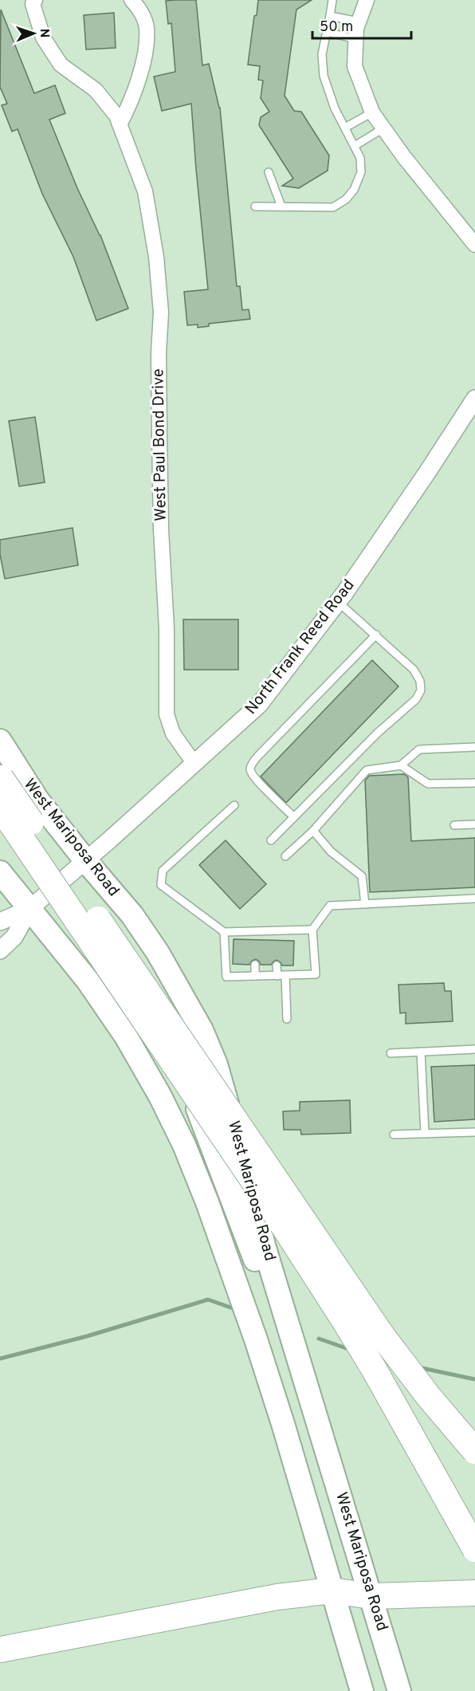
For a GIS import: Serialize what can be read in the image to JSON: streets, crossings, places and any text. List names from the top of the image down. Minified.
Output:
{"streets":{"highway":["West Mariposa Road"],"street":["West Paul Bond Drive","North Frank Reed Road"]},"crossings":[["West Paul Bond Drive","North Frank Reed Road"],["North Frank Reed Road","West Mariposa Road"]],"scale_bar":"50 m","north":"right"}
